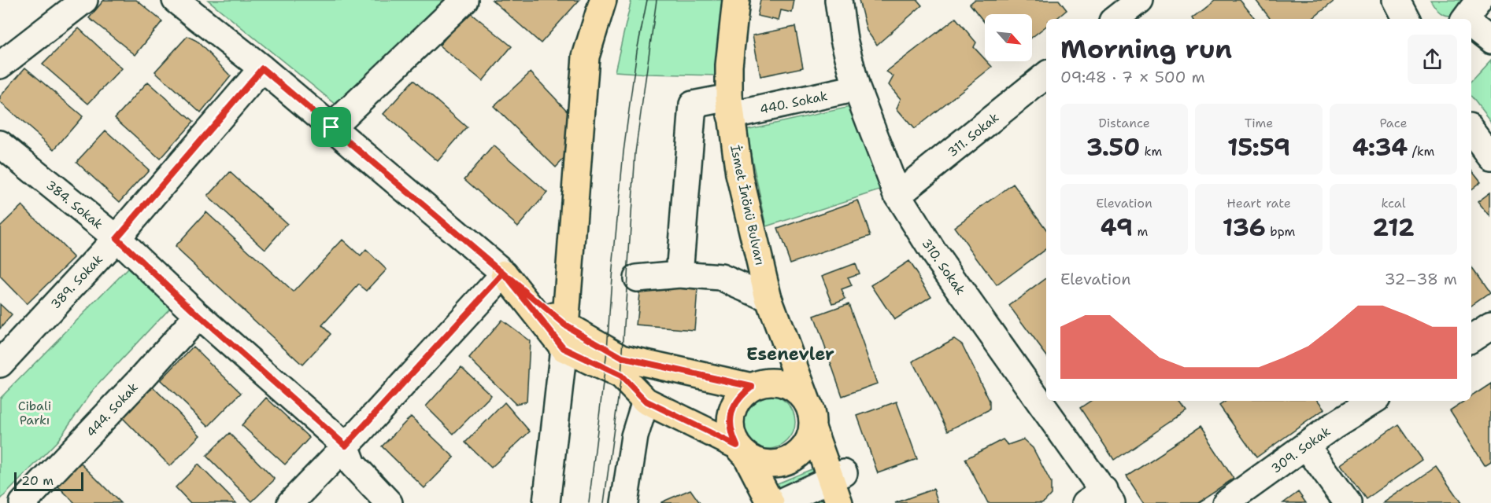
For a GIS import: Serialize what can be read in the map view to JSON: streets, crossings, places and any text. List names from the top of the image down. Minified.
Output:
{"streets":{"main road":["İsmet İnönü Bulvarı"],"street":["440. Sokak","311. Sokak","384. Sokak","310. Sokak","389. Sokak","444. Sokak","309. Sokak"]},"crossings":[["440. Sokak","İsmet İnönü Bulvarı"],["440. Sokak","310. Sokak"],["311. Sokak","310. Sokak"],["384. Sokak","389. Sokak"],["384. Sokak","444. Sokak"]],"districts":["Esenevler"],"parks":["Cibali Parkı"],"scale_bar":"20 m","north":"bottom right","page":{"heading":["Morning run","09:48 · 7 × 500 m"],"stats":[["Distance","3.50 km"],["Time","15:59"],["Pace","4:34 /km"],["Elevation","49 m"],["Heart rate","136 bpm"],["kcal","212"]],"chart":["Elevation","32–38 m"],"scale":"20 m"}}
